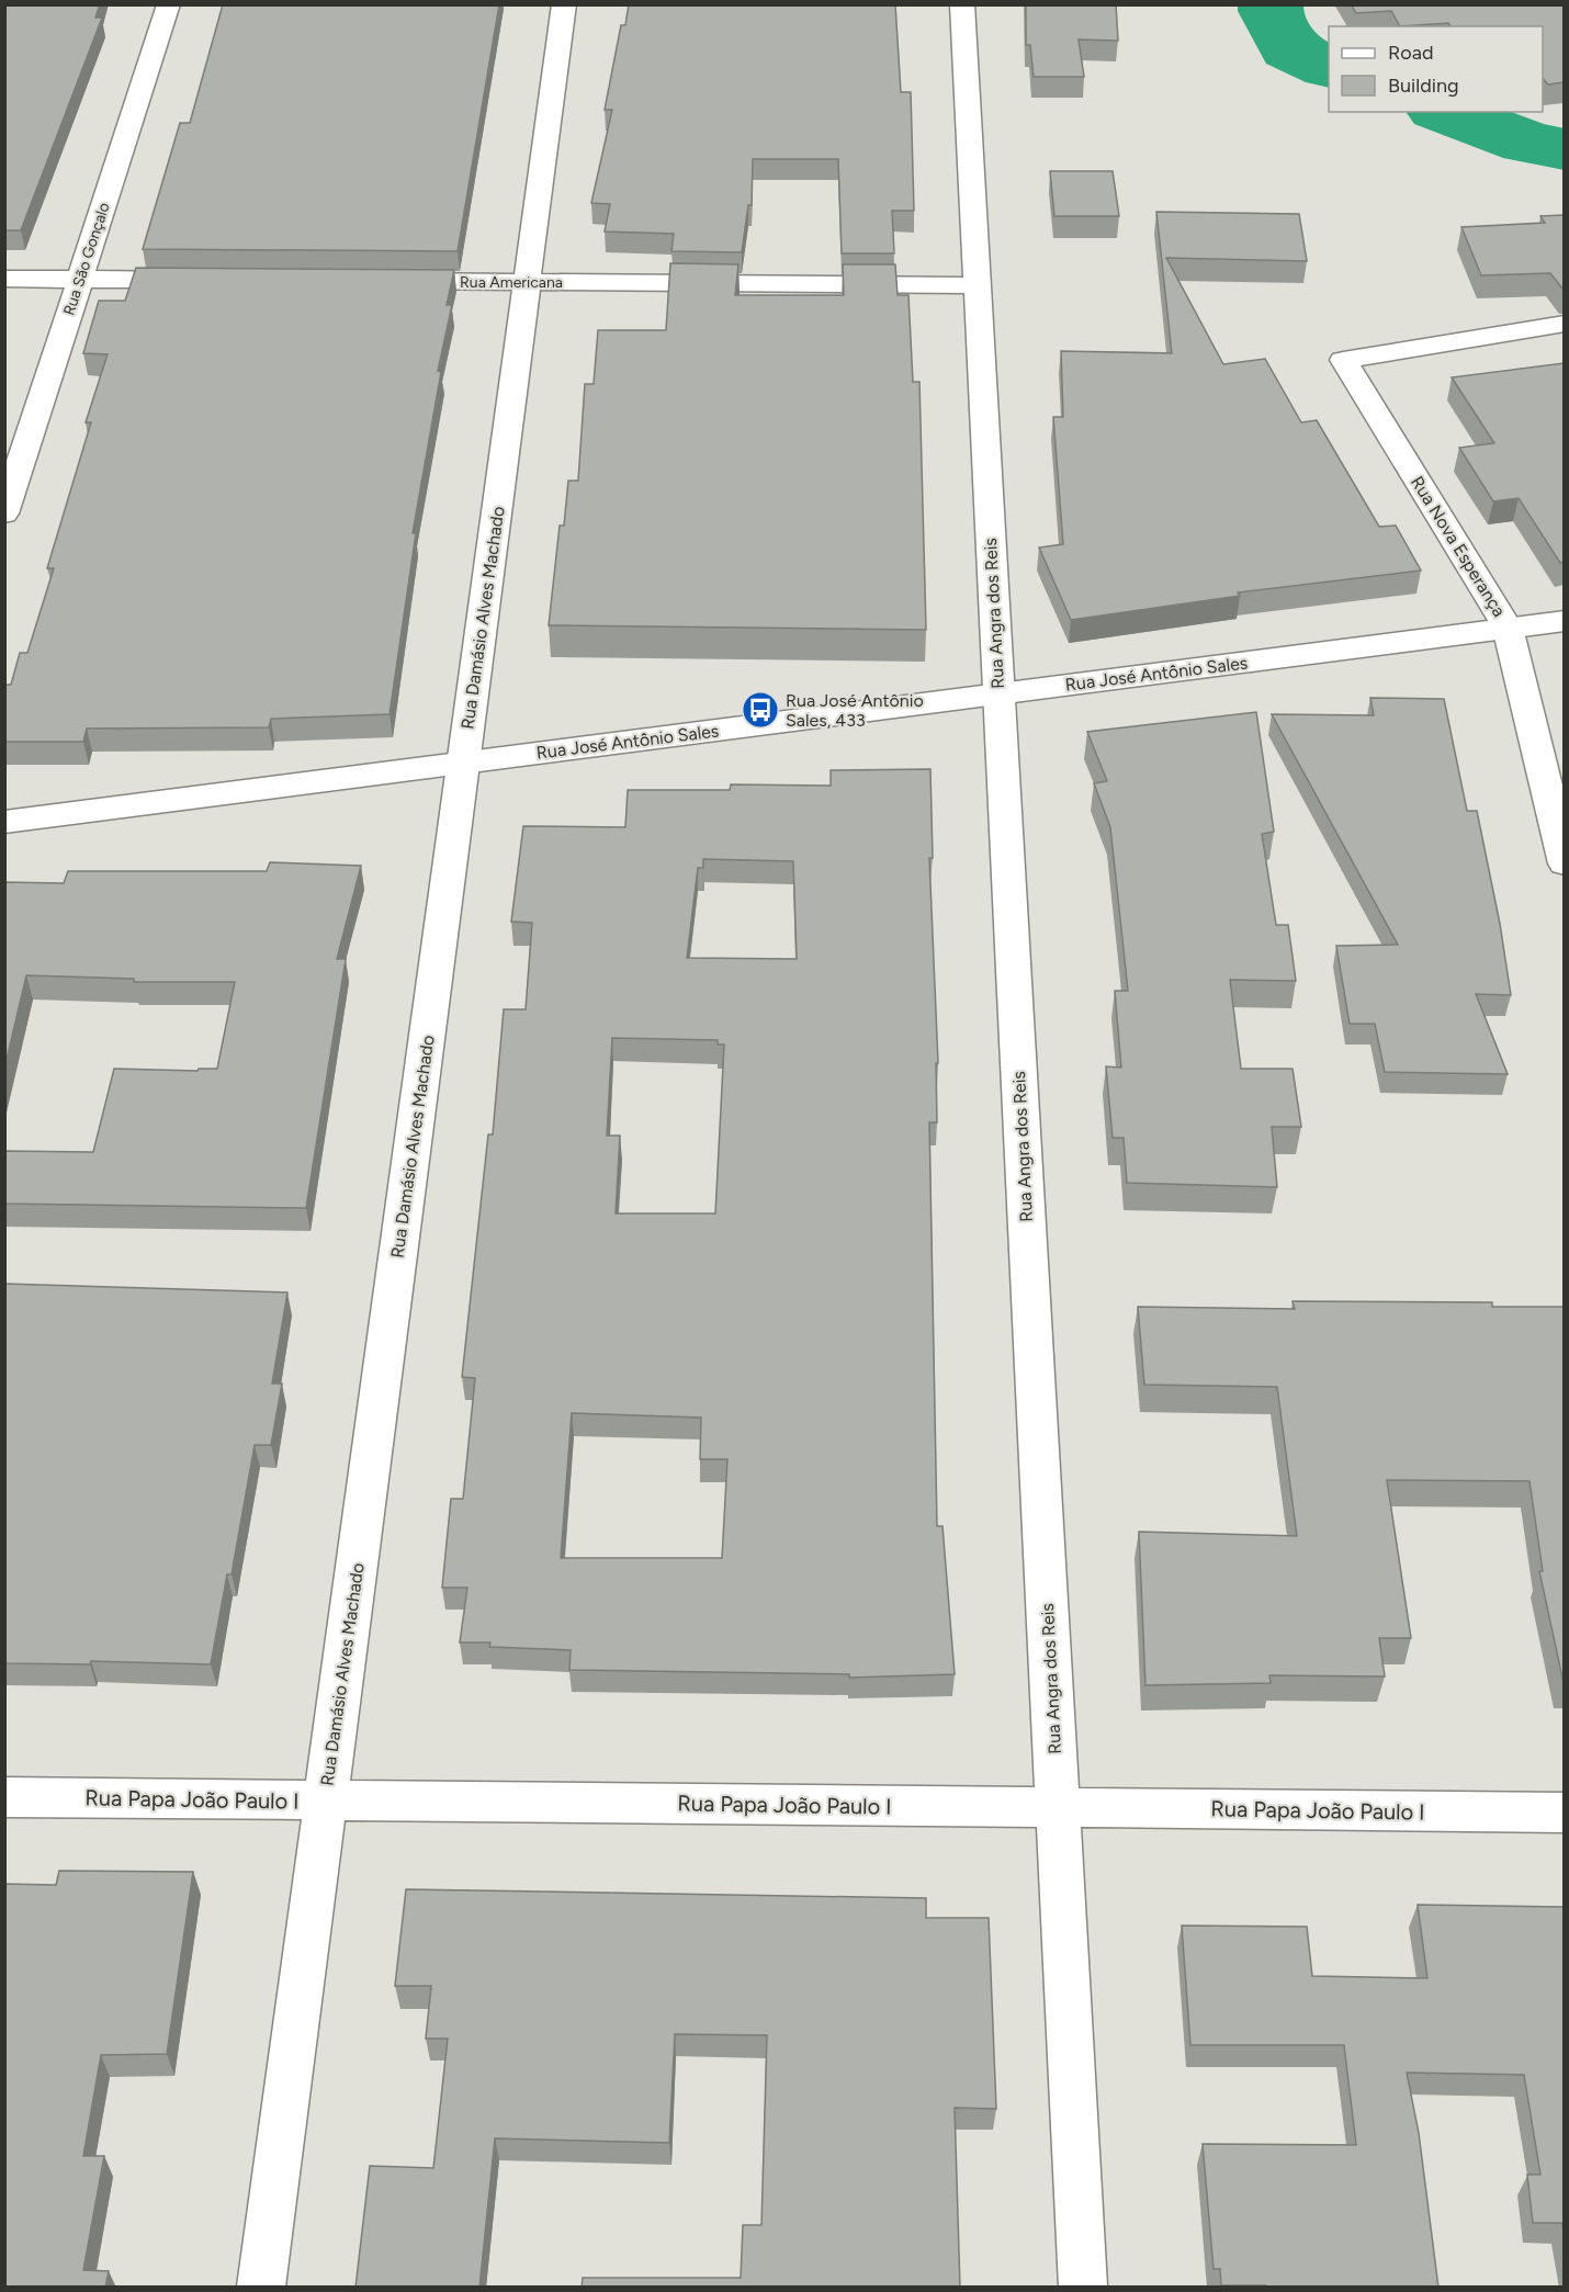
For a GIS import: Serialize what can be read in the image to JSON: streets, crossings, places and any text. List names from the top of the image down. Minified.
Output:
{"streets":{"street":["Rua São Gonçalo","Rua Americana","Rua Nova Esperança","Rua Angra dos Reis","Rua Damásio Alves Machado","Rua José Antônio Sales","Rua Papa João Paulo I"]},"crossings":[["Rua Americana","Rua Angra dos Reis"],["Rua Americana","Rua Damásio Alves Machado"],["Rua Nova Esperança","Rua José Antônio Sales"],["Rua Angra dos Reis","Rua José Antônio Sales"],["Rua Angra dos Reis","Rua Papa João Paulo I"],["Rua Damásio Alves Machado","Rua José Antônio Sales"],["Rua Damásio Alves Machado","Rua Papa João Paulo I"]],"places":{"bus stop":["Rua José Antônio Sales, 433"]},"legend":["Road","Building"]}
